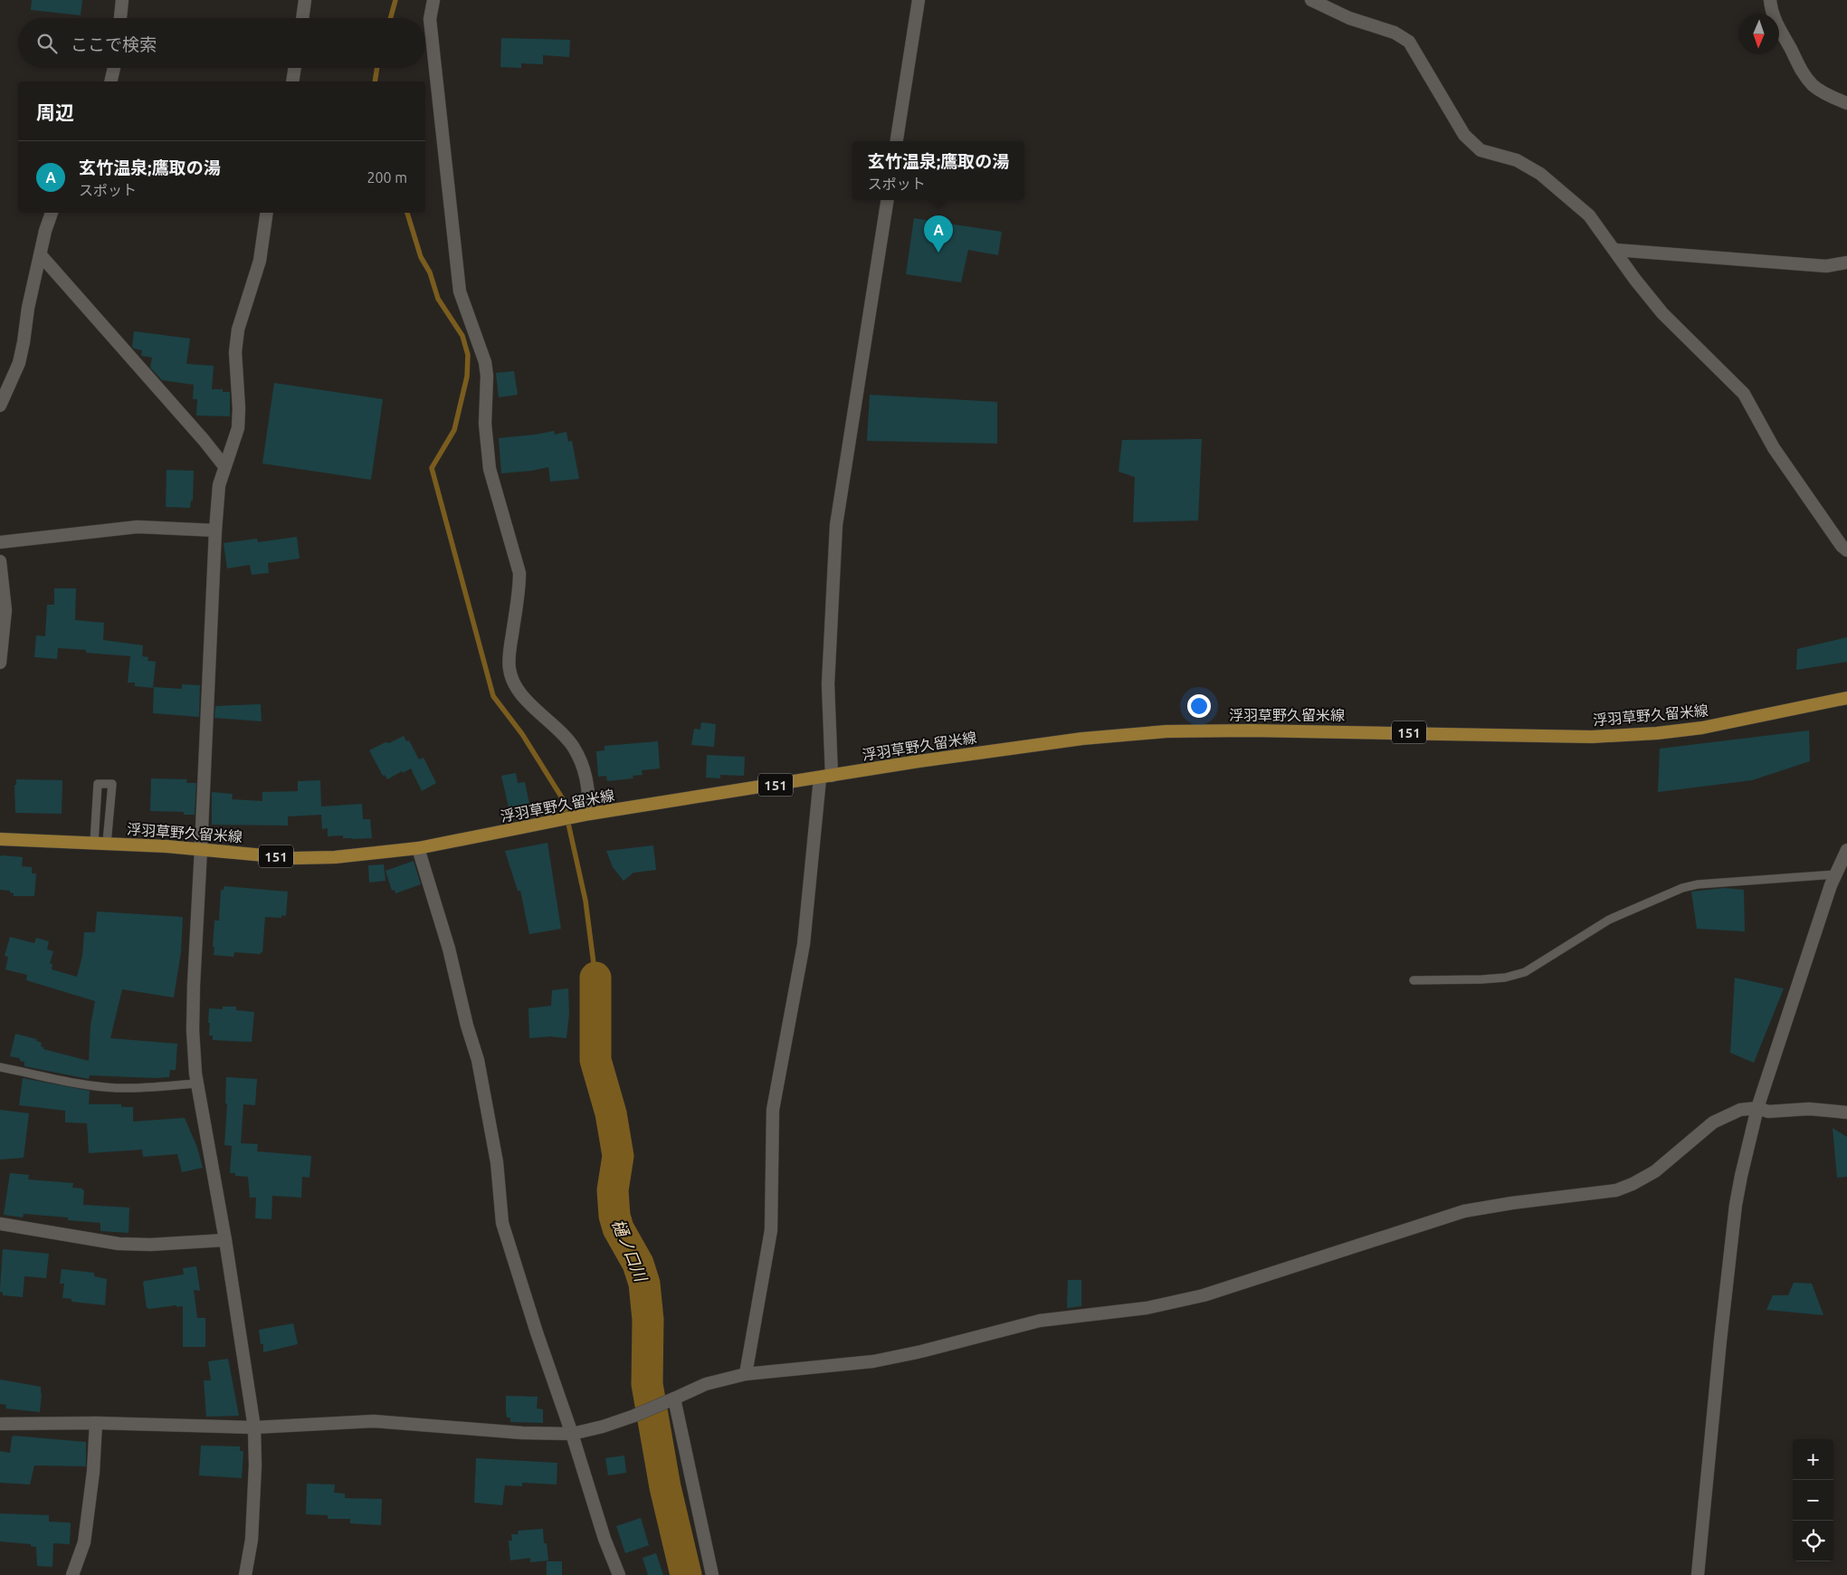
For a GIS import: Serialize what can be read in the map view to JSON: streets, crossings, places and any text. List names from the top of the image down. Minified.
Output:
{"streets":{"main road":["浮羽草野久留米線","151"]},"water":["樋ノ口川"],"north":"bottom","page":{"search":"ここで検索","heading":"周辺","list":[{"mark":"A","name":"玄竹温泉;鷹取の湯","note":"スポット","value":"200 m"}],"popup":["玄竹温泉;鷹取の湯","スポット"],"pins":"A","map_buttons":["+","−"]}}
